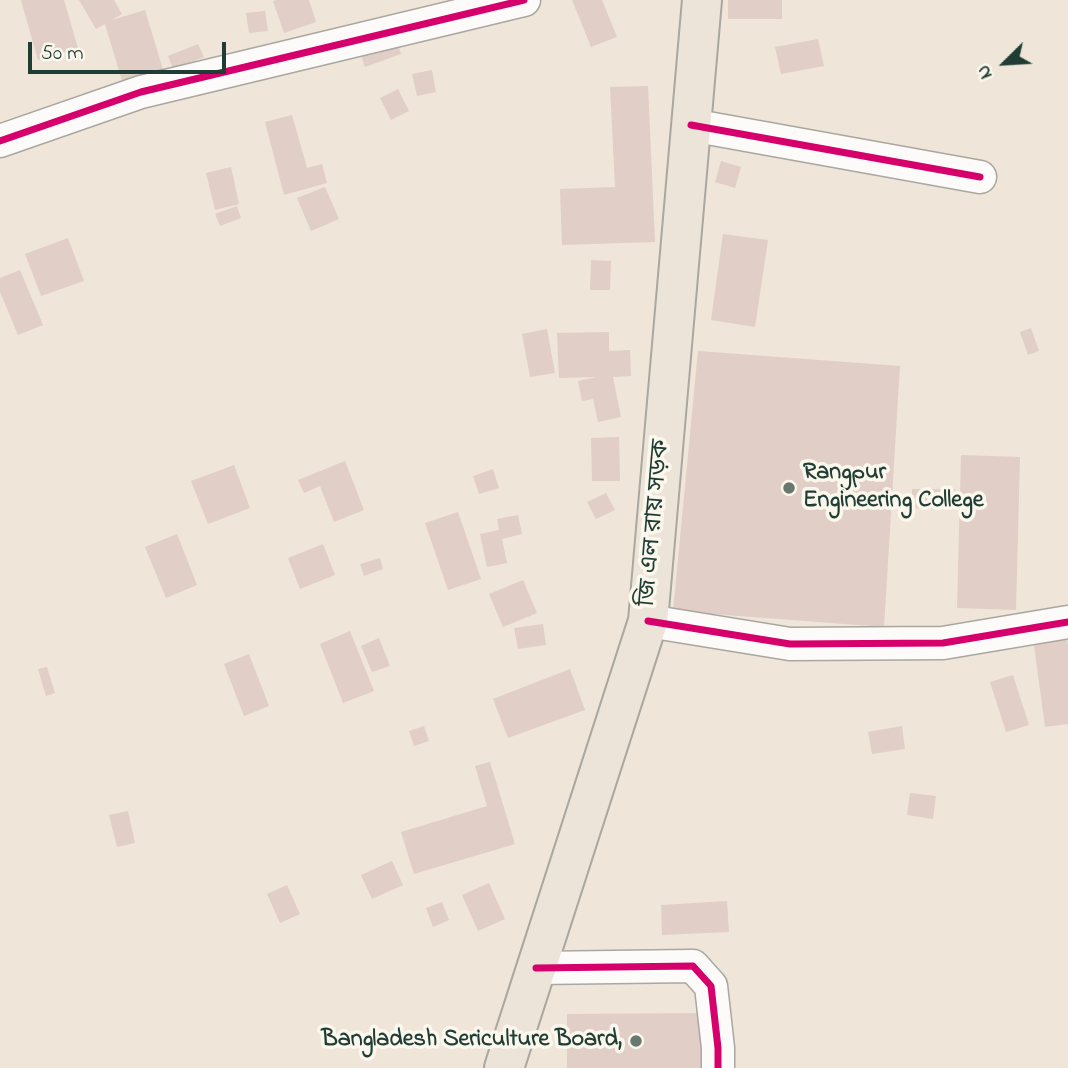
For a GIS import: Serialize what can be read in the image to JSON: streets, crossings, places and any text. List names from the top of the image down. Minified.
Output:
{"streets":{"main road":["জি এল রায় সড়ক"]},"places":["Rangpur Engineering College","Bangladesh Sericulture Board,"],"scale_bar":"50 m","north":"bottom left"}
